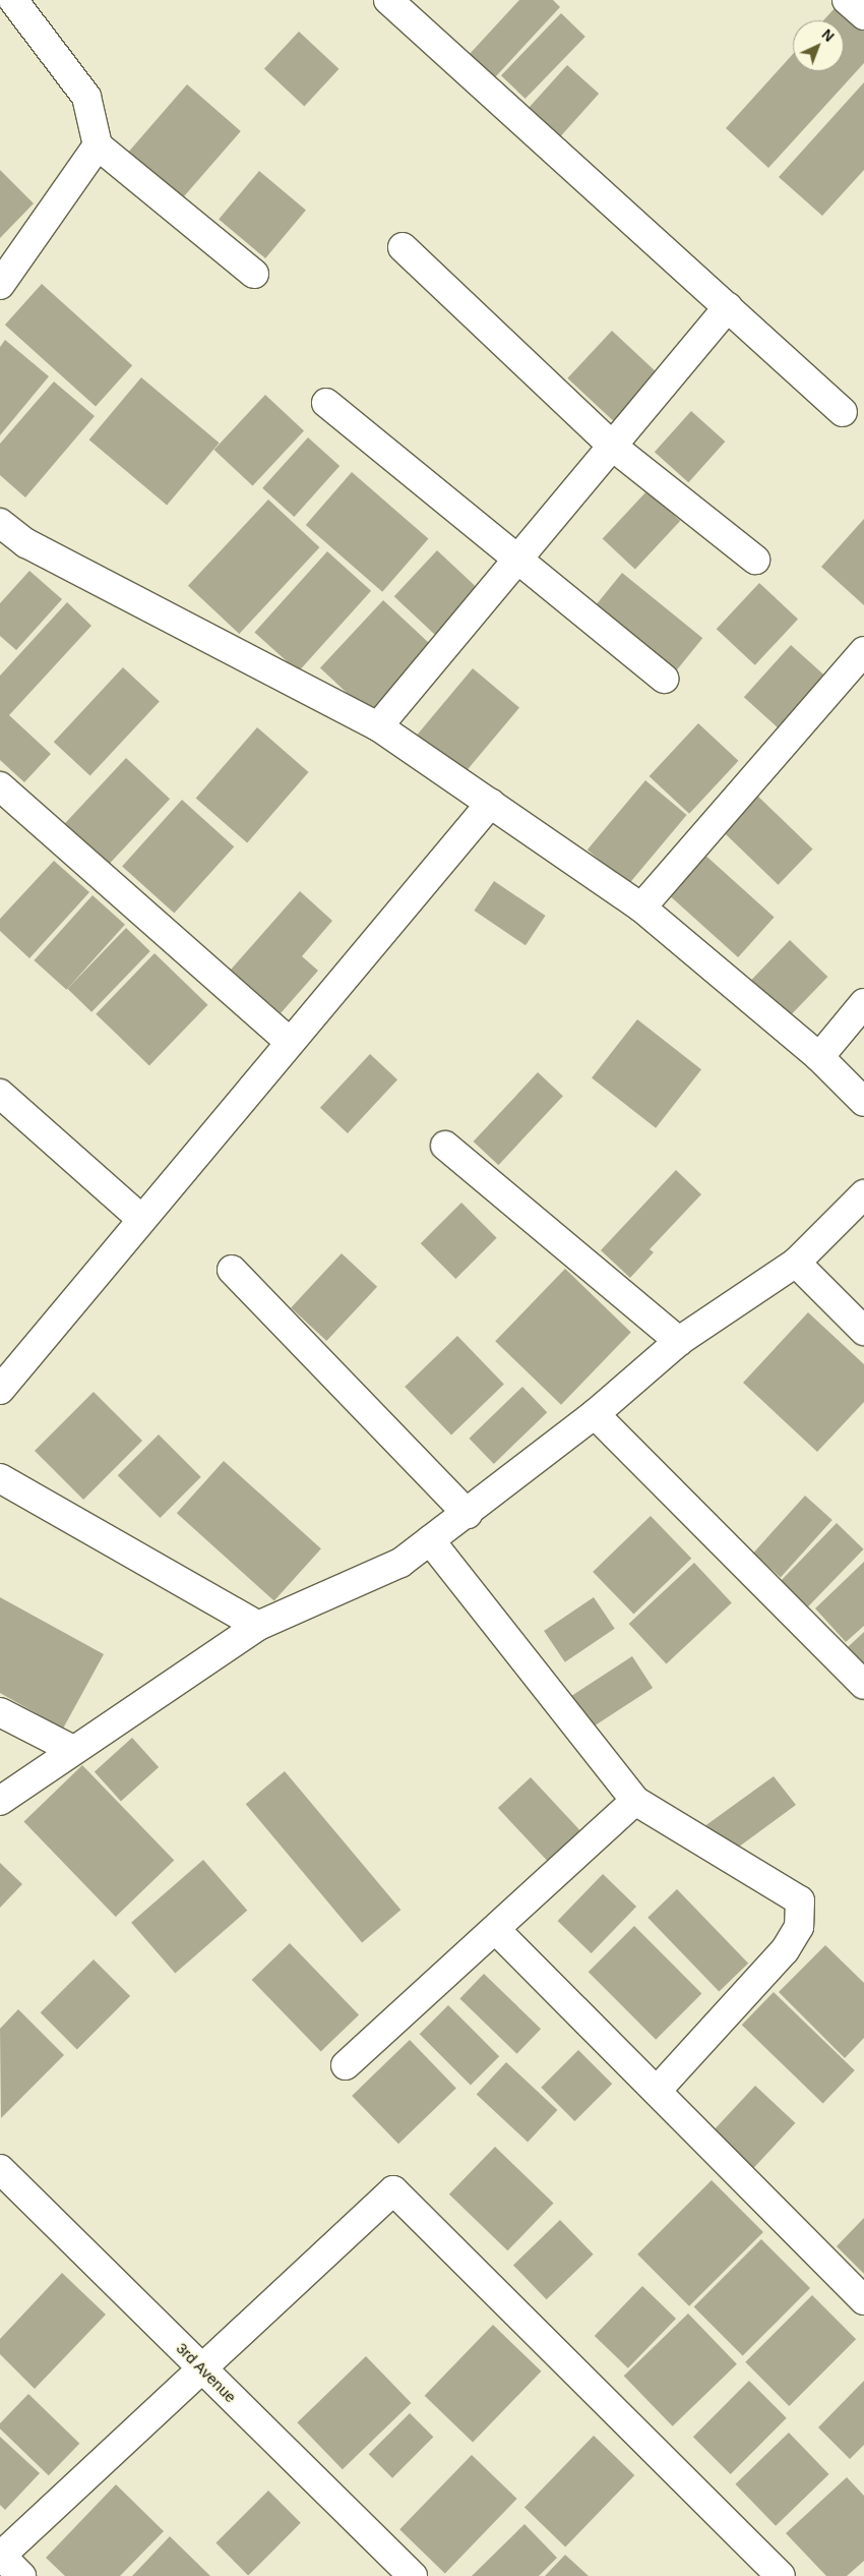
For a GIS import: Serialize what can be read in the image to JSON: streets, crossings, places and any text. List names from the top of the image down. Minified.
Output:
{"streets":{"street":["3rd Avenue"]},"north":"top right"}
